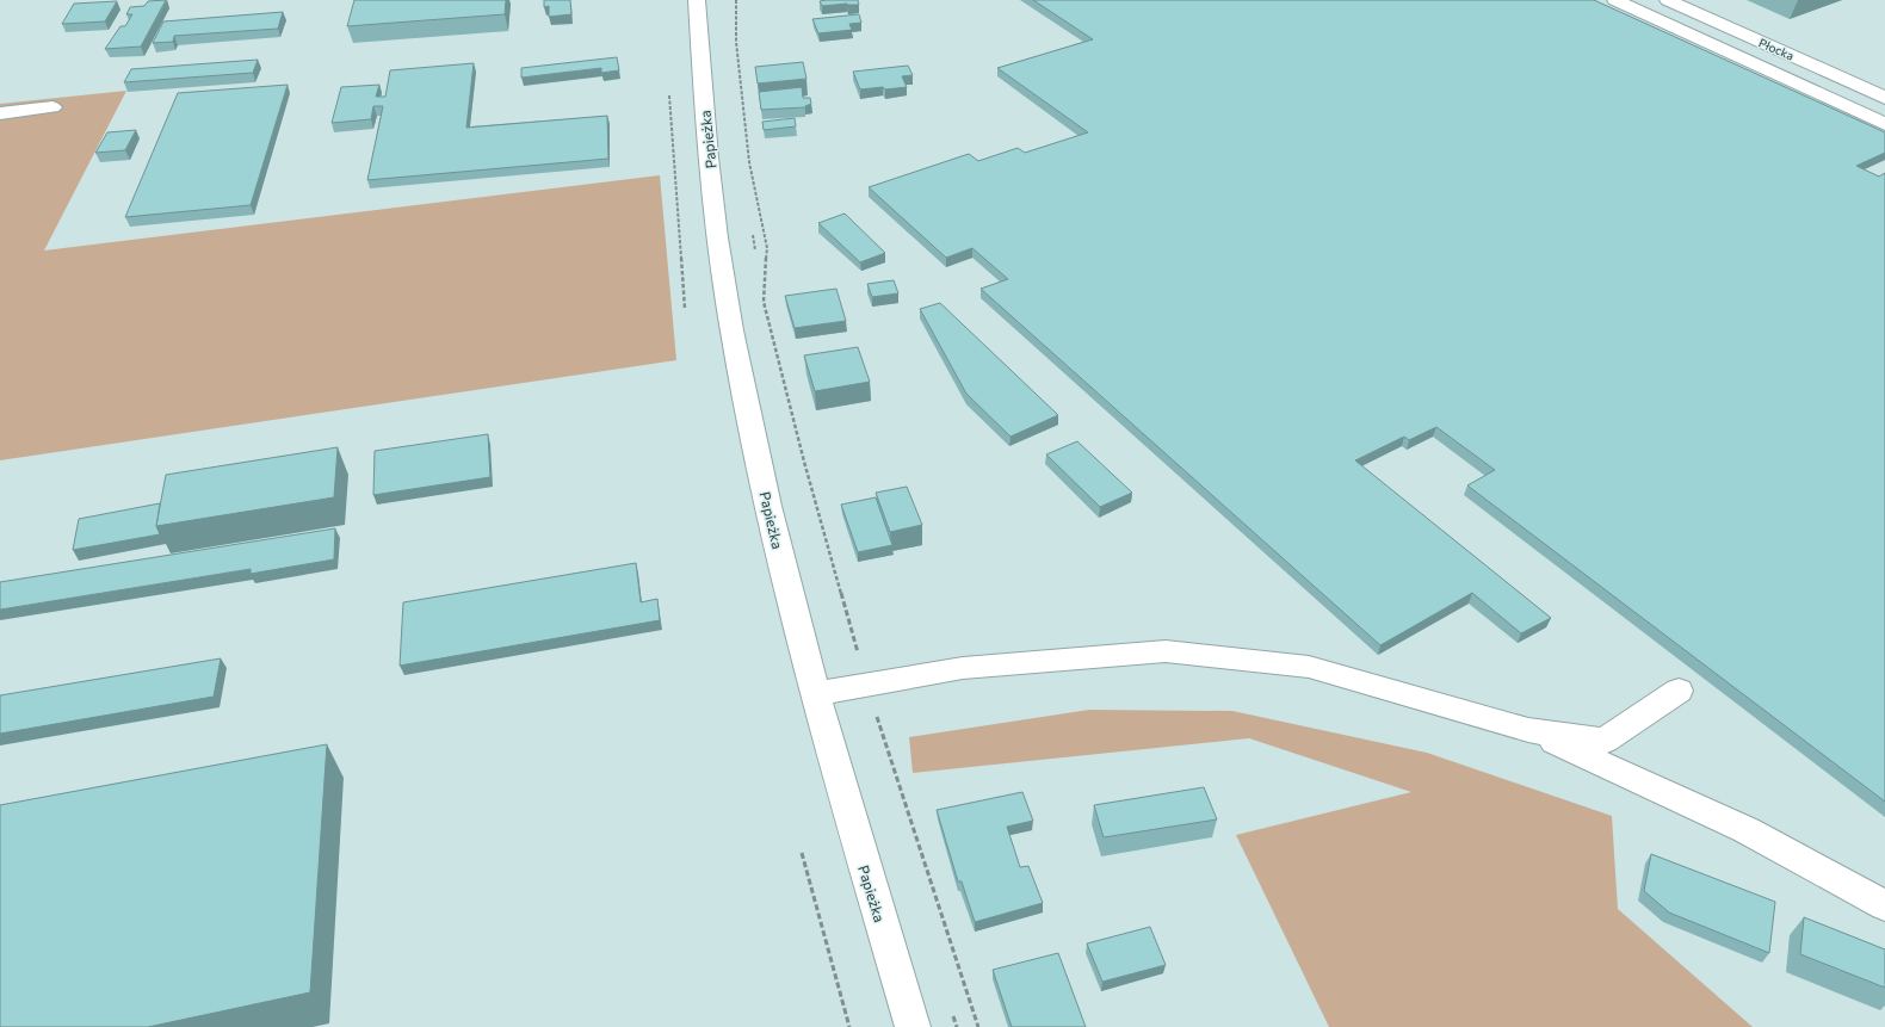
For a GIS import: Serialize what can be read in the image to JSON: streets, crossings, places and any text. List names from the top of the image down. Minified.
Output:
{"streets":{"street":["Płocka","Papieżka"]}}
